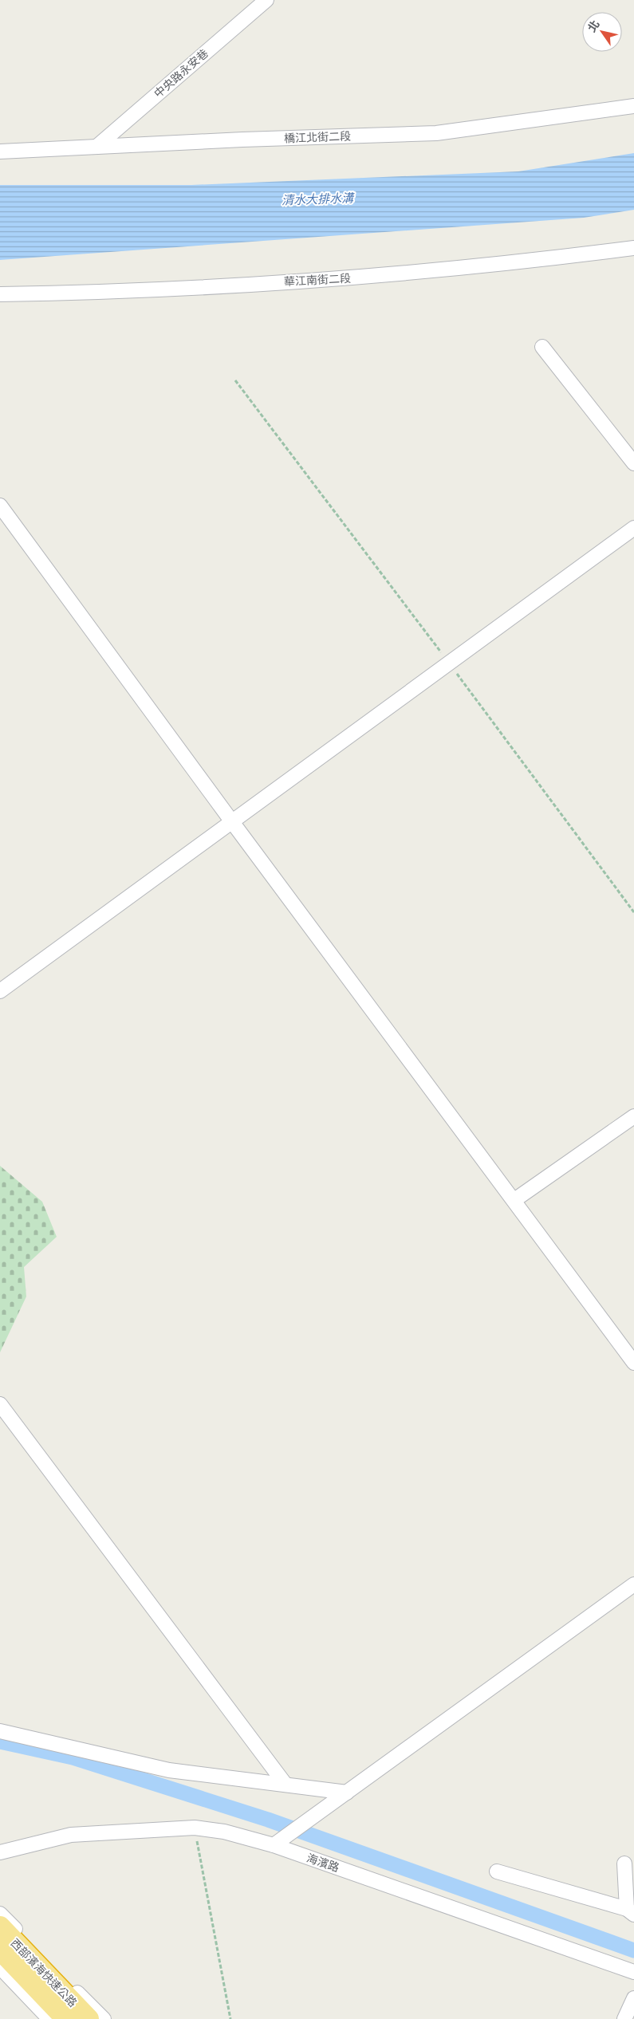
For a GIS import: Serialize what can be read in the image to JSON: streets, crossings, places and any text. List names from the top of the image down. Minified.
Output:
{"streets":{"highway":["西部濱海快速公路"],"street":["中央路永安巷","橋江北街二段","華江南街二段","海濱路"]},"crossings":[["中央路永安巷","橋江北街二段"]],"water":["清水大排水溝"],"north":"top left"}
